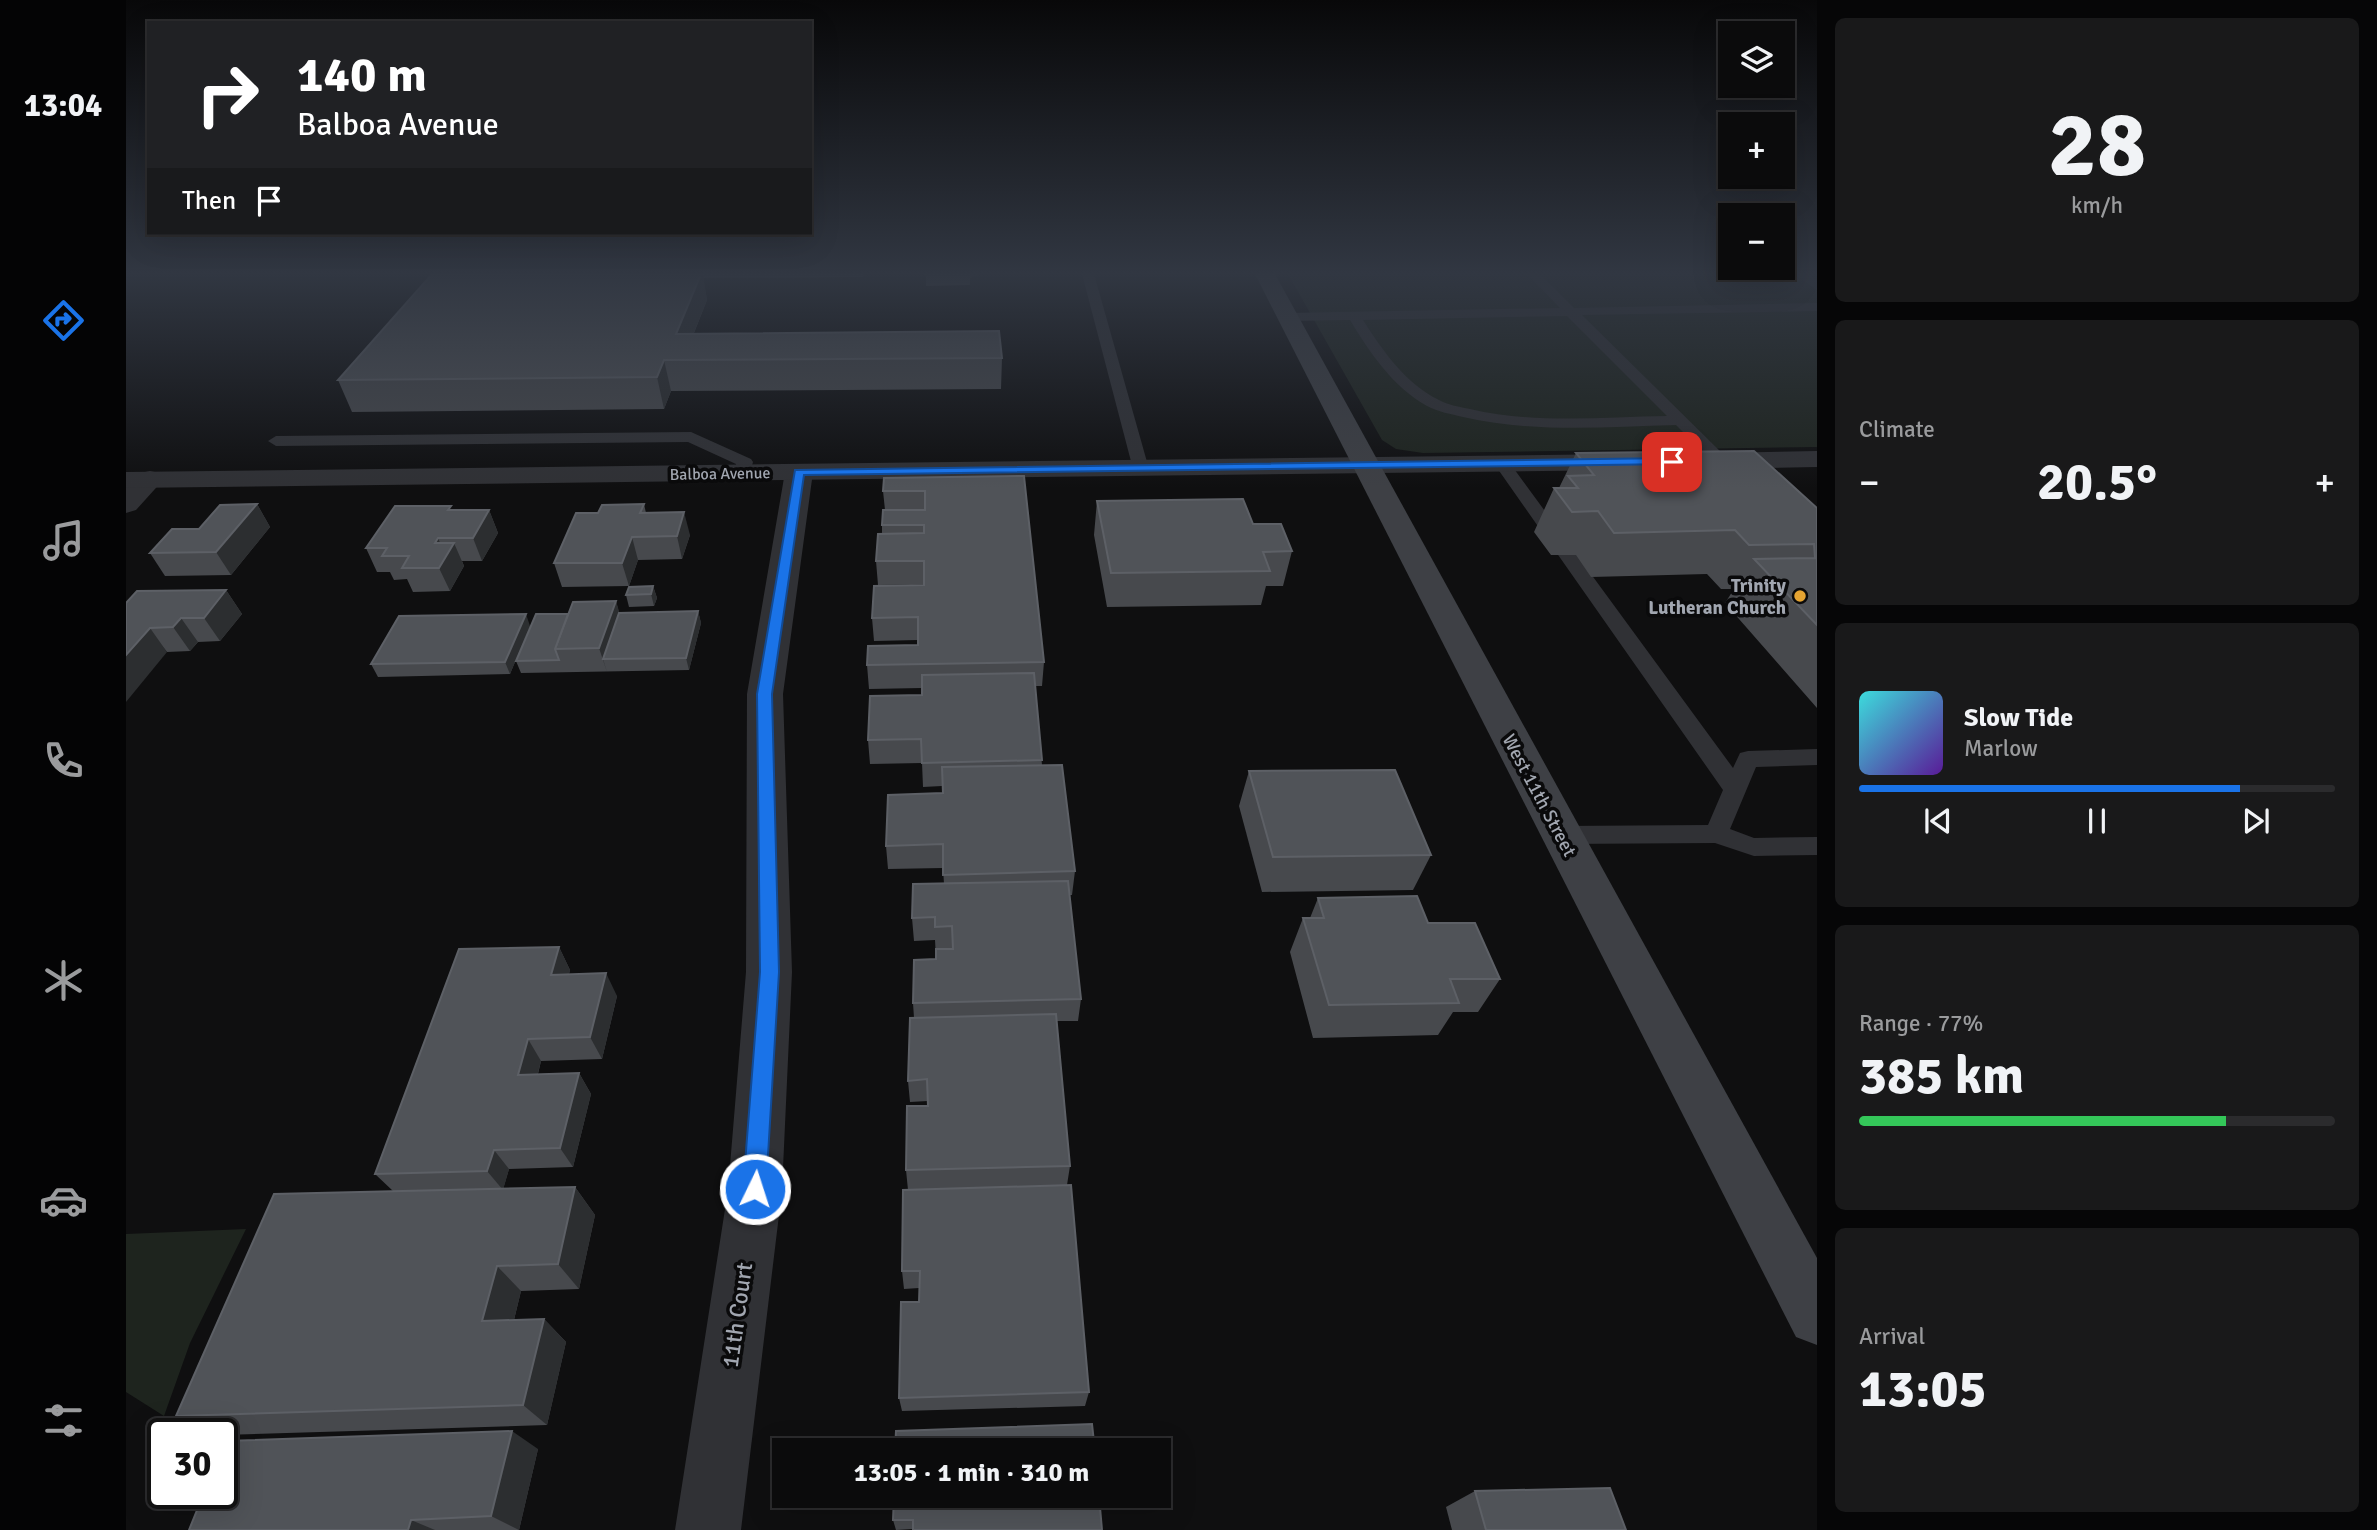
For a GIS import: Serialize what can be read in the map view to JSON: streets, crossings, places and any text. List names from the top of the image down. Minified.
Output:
{"streets":{"main road":["West 11th Street"],"street":["Balboa Avenue","11th Court"]},"crossings":[["Balboa Avenue","West 11th Street"],["Balboa Avenue","11th Court"]],"places":["Trinity Lutheran Church"],"page":{"tabs":"13:04","tile":[["28","km/h"],"Climate",["Range · 77%","385 km"],["Arrival","13:05"]],"map_buttons":["+","−"],"turn":["140 m","Balboa Avenue"],"then":"Then","heat":["−","20.5°","+"],"song":["Slow Tide","Marlow"],"limit":"30","trip":"13:05 · 1 min · 310 m"}}
